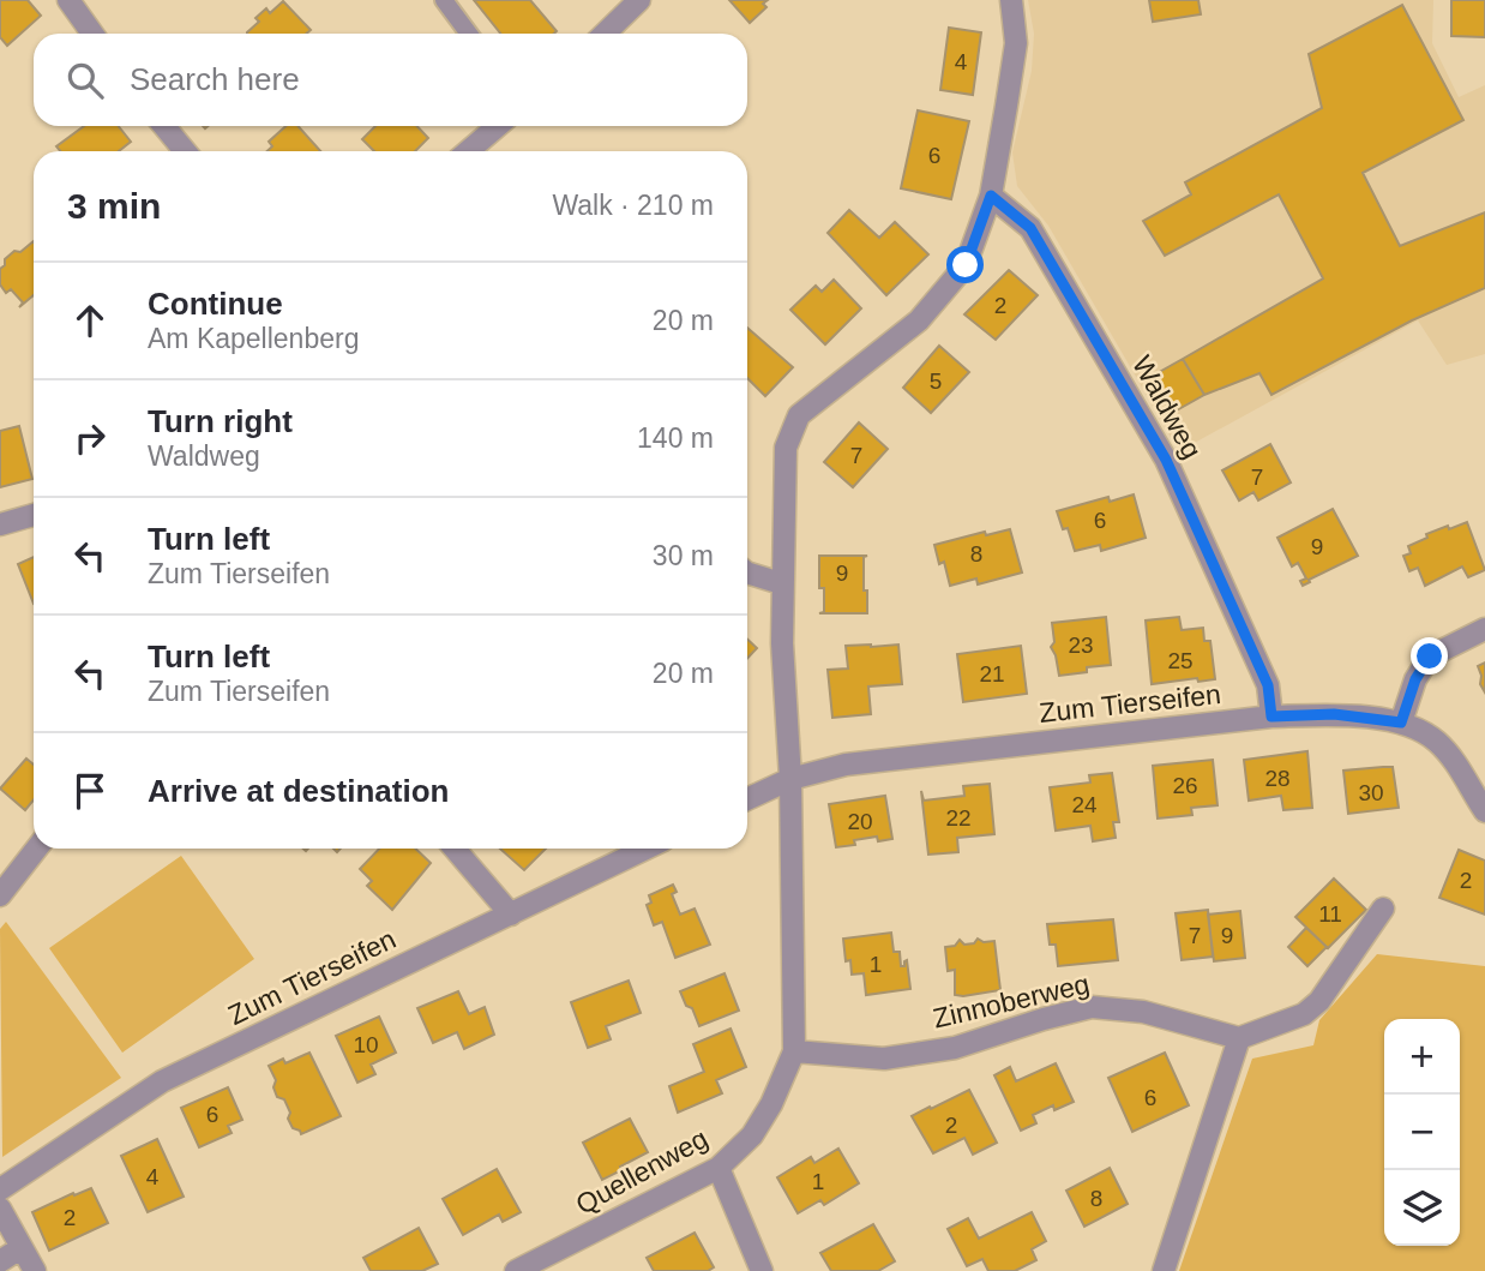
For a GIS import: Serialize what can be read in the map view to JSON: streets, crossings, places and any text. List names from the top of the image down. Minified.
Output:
{"streets":{"street":["Waldweg","Zum Tierseifen","Zinnoberweg","Quellenweg"]},"crossings":[["Waldweg","Zum Tierseifen"],["Zinnoberweg","Quellenweg"]],"house_numbers":["4","6","2","5","7","7","6","9","8","9","23","25","21","28","26","30","24","22","20","2","11","7","9","1","10","6","6","2","4","1","8","2"],"page":{"search":"Search here","heading":["3 min","Walk · 210 m"],"list":[["Continue","Am Kapellenberg","20 m"],["Turn right","Waldweg","140 m"],["Turn left","Zum Tierseifen","30 m"],["Turn left","Zum Tierseifen","20 m"],"Arrive at destination"],"map_buttons":["+","−"]}}
